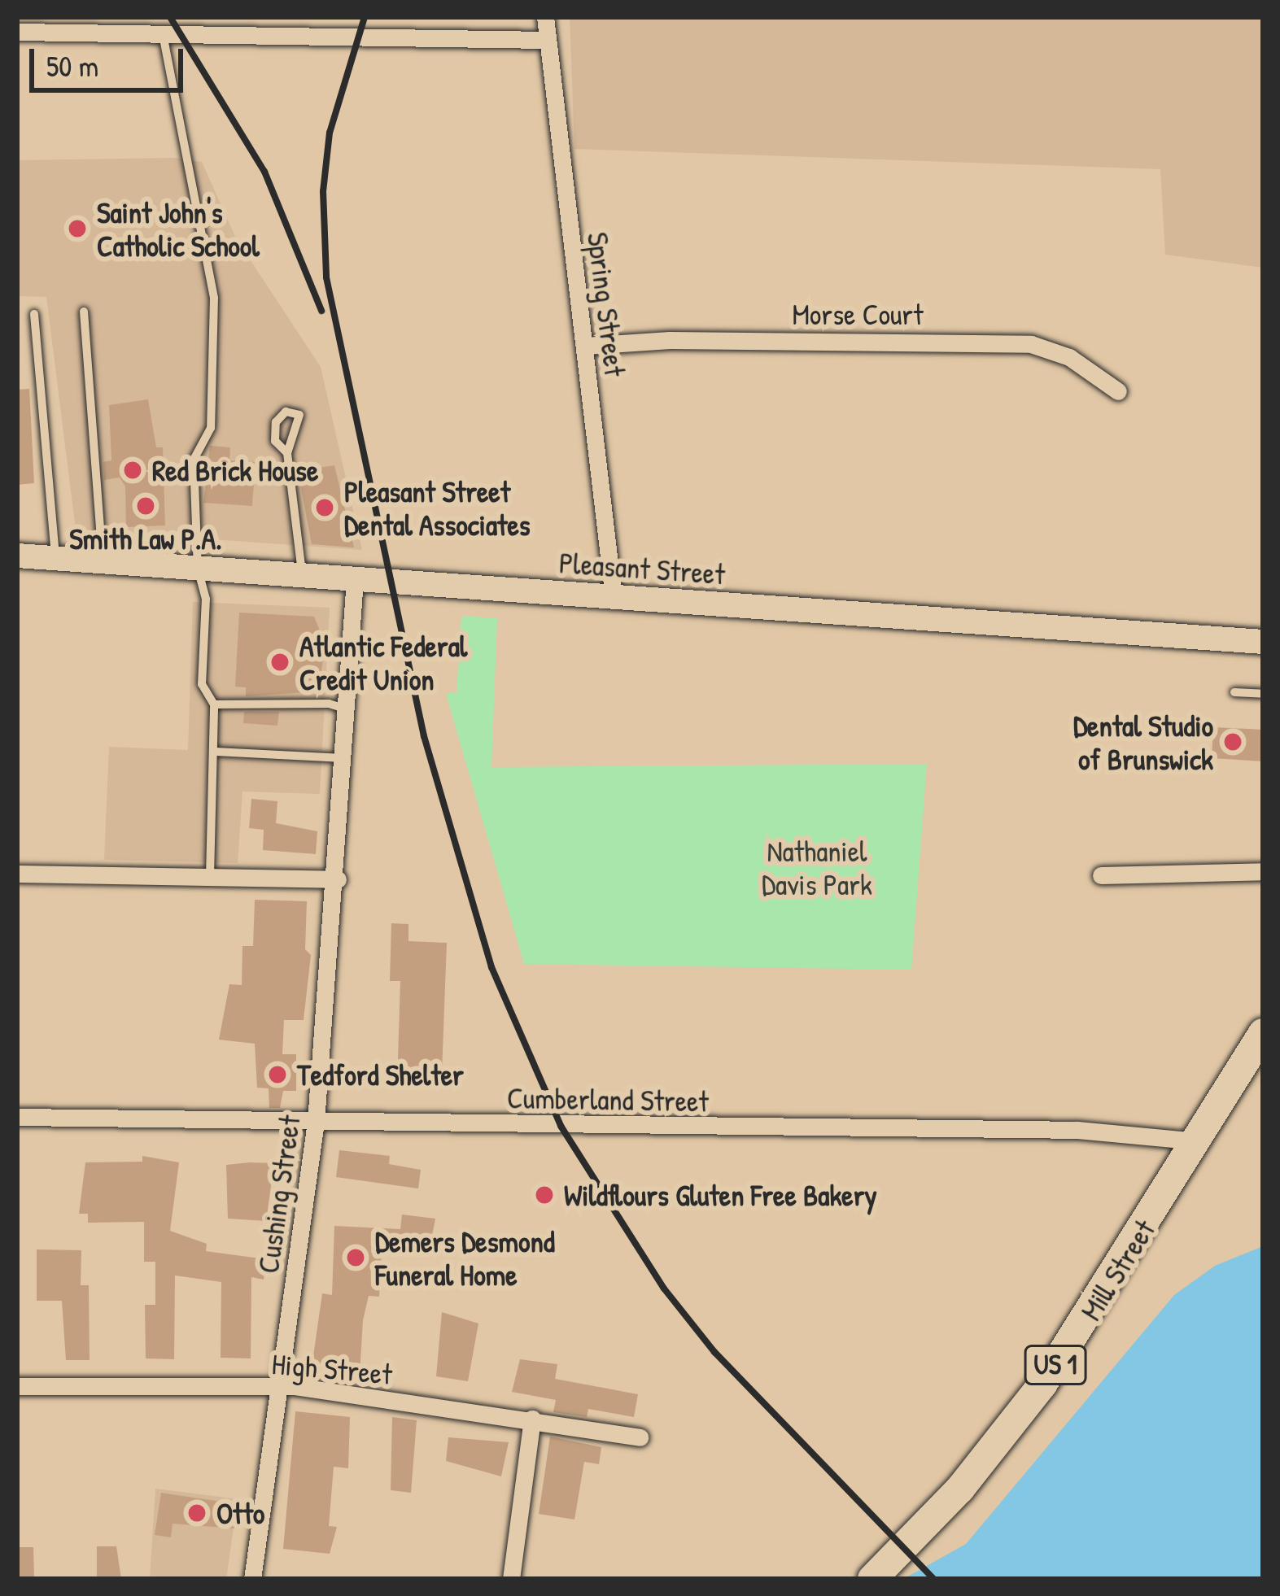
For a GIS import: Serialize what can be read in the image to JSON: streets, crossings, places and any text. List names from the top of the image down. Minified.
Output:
{"streets":{"highway":["Mill Street","US 1"],"main road":["Pleasant Street"],"street":["Spring Street","Morse Court","Cumberland Street","Cushing Street","High Street"]},"crossings":[["Spring Street","Morse Court"],["Spring Street","Pleasant Street"],["Pleasant Street","Cushing Street"],["Cumberland Street","Cushing Street"],["Cumberland Street","Mill Street"],["Cushing Street","High Street"]],"parks":["Nathaniel Davis Park"],"places":["Saint John's Catholic School","Red Brick House","Smith Law P.A.","Pleasant Street Dental Associates","Atlantic Federal Credit Union","Dental Studio of Brunswick","Tedford Shelter","Wildflours Gluten Free Bakery","Demers Desmond Funeral Home","Otto"],"scale_bar":"50 m"}
